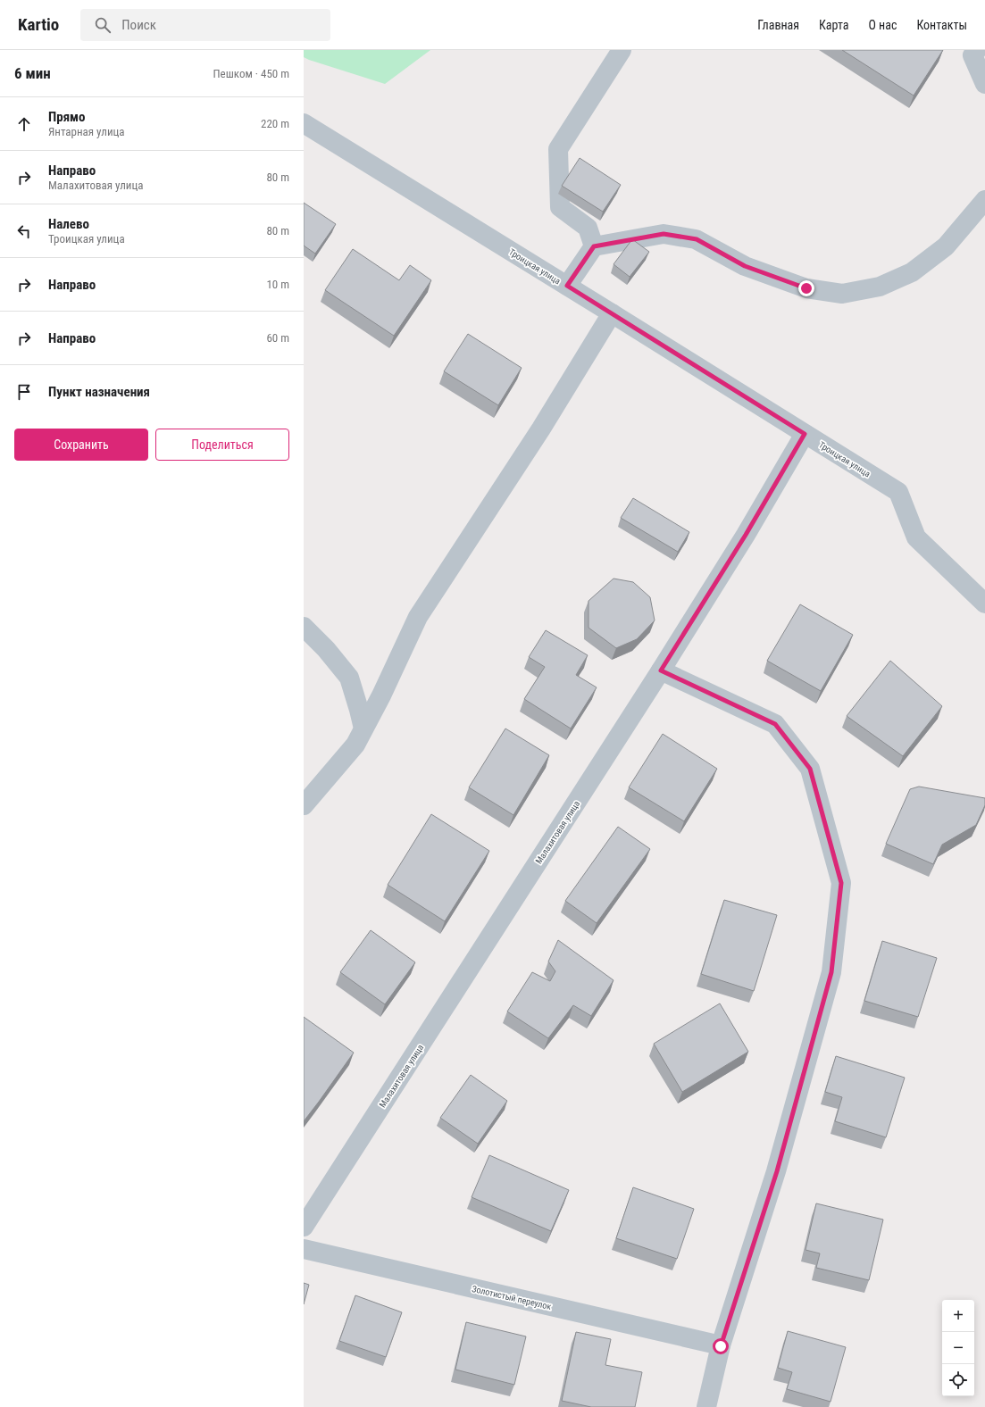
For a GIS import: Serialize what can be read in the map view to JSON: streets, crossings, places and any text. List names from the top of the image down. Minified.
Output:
{"streets":{"street":["Троицкая улица","Малахитовая улица","Золотистый переулок"]},"crossings":[["Троицкая улица","Малахитовая улица"]],"page":{"header":"Kartio","search":"Поиск","nav":["Главная","Карта","О нас","Контакты"],"heading":["6 мин","Пешком · 450 m"],"list":[["Прямо","Янтарная улица","220 m"],["Направо","Малахитовая улица","80 m"],["Налево","Троицкая улица","80 m"],["Направо","10 m"],["Направо","60 m"],"Пункт назначения"],"buttons":["Сохранить","Поделиться"],"map_buttons":["+","−"]}}
